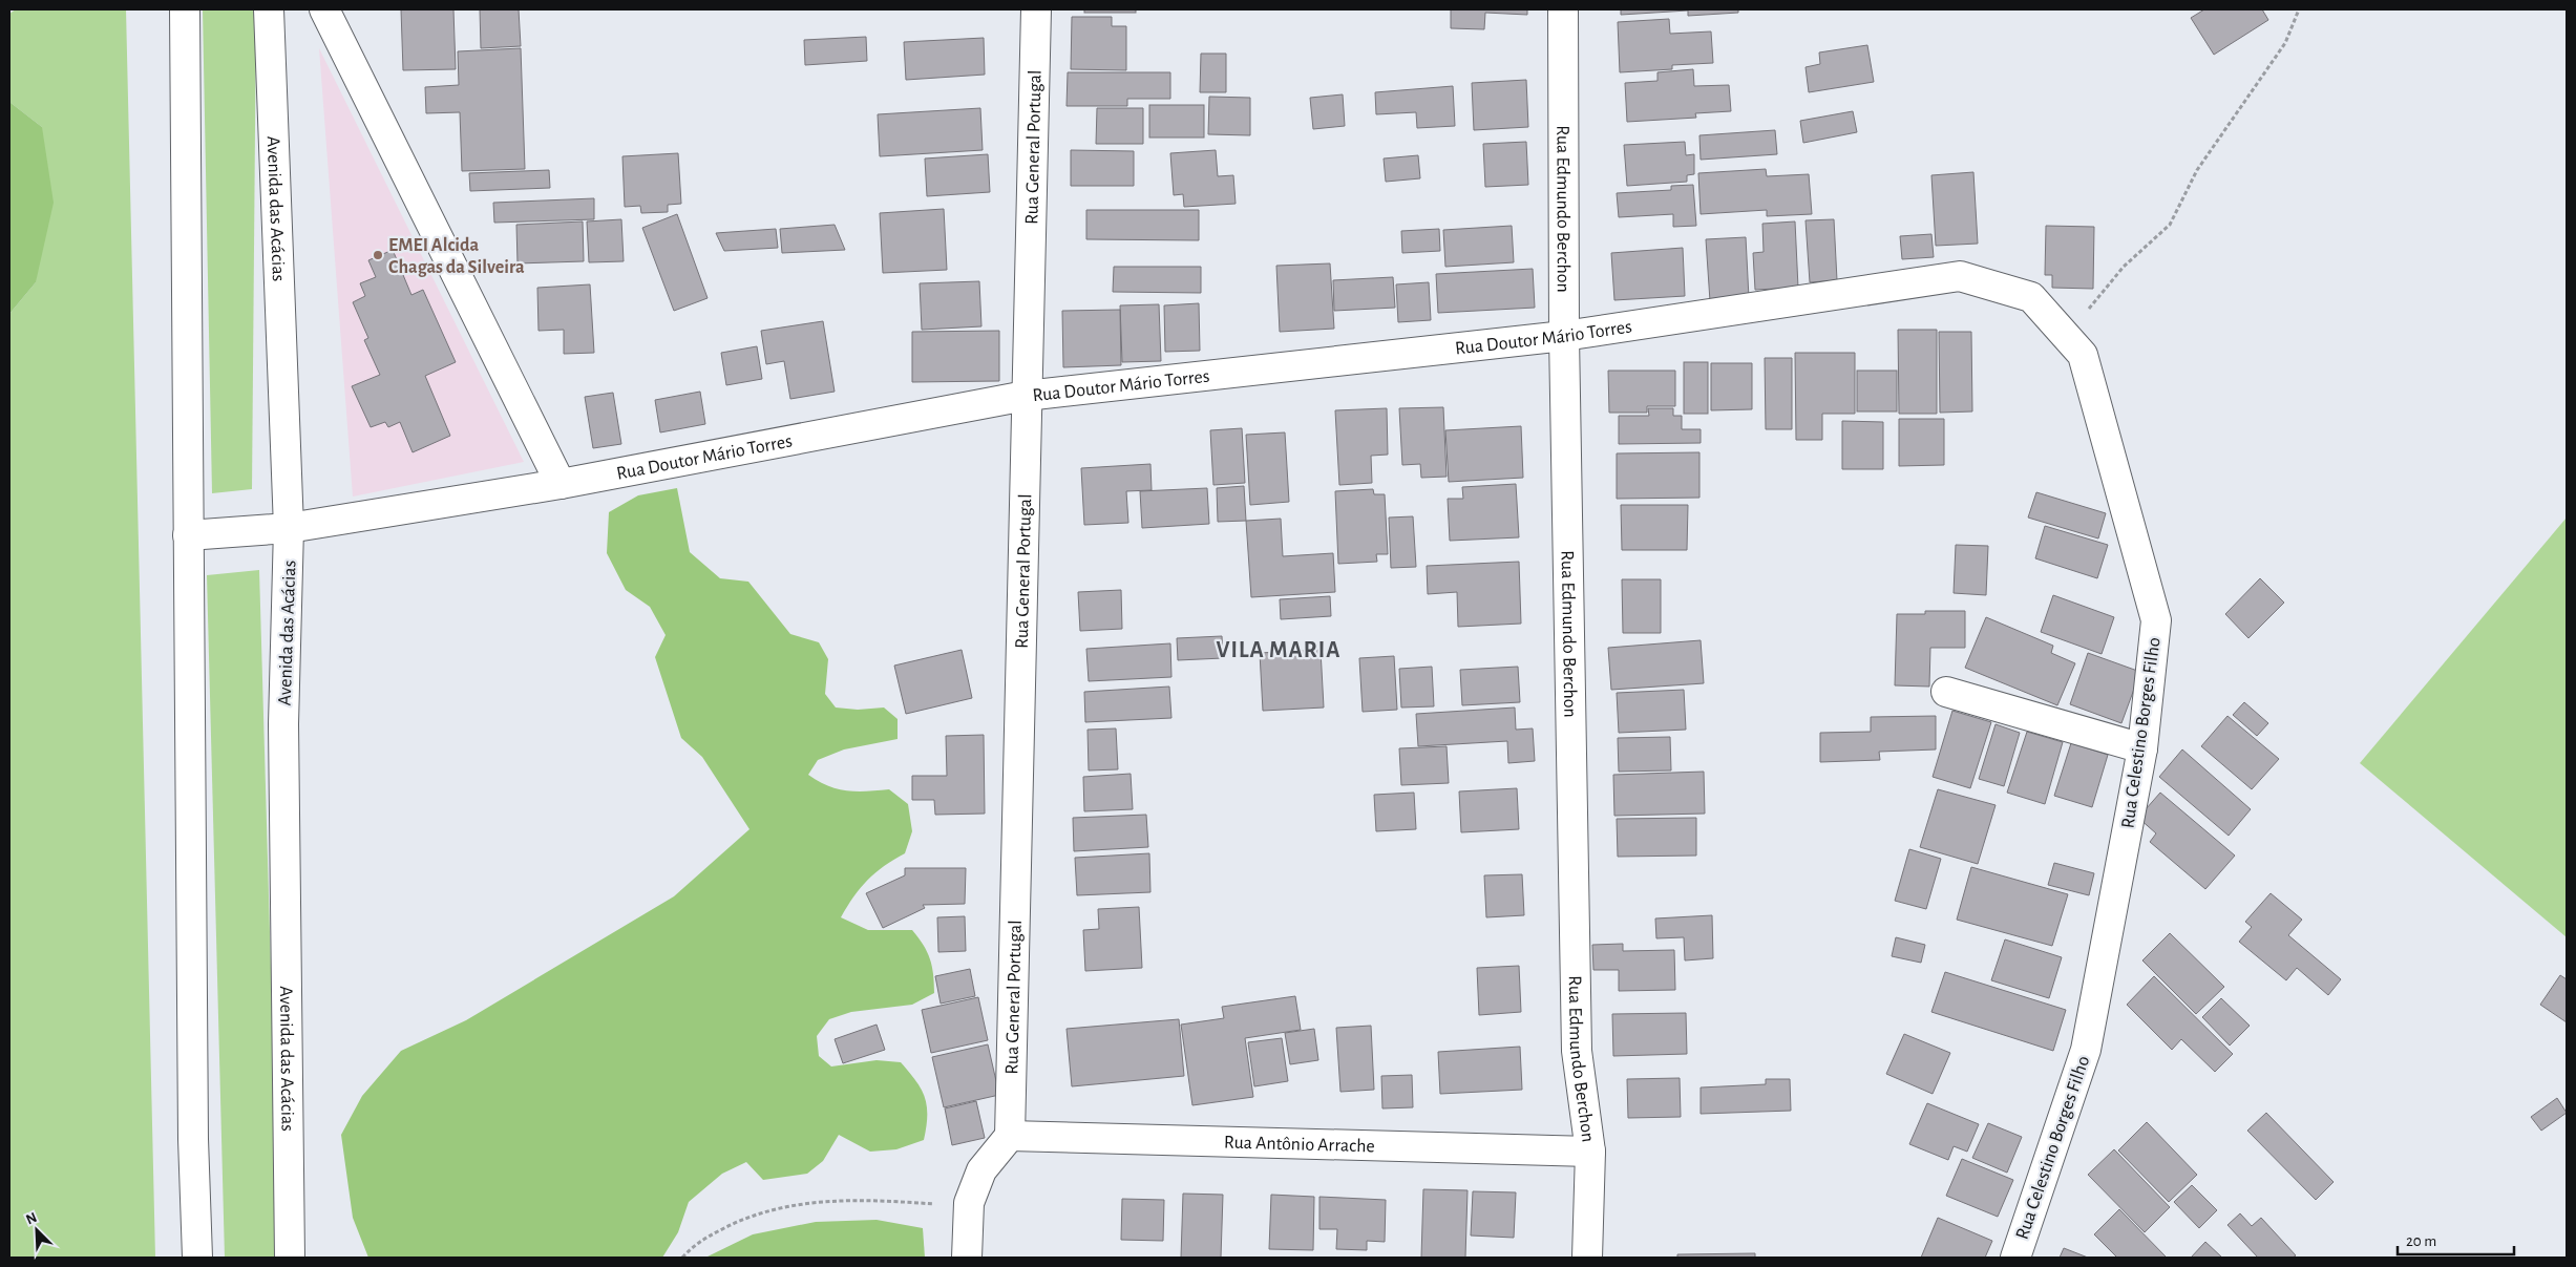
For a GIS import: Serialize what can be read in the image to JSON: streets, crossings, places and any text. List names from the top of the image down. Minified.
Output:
{"streets":{"street":["Rua General Portugal","Avenida das Acácias","Rua Edmundo Berchon","Rua Doutor Mário Torres","Rua Celestino Borges Filho","Rua Antônio Arrache"]},"crossings":[["Rua General Portugal","Rua Doutor Mário Torres"],["Rua General Portugal","Rua Antônio Arrache"],["Avenida das Acácias","Rua Doutor Mário Torres"],["Rua Edmundo Berchon","Rua Doutor Mário Torres"],["Rua Edmundo Berchon","Rua Antônio Arrache"],["Rua Doutor Mário Torres","Rua Celestino Borges Filho"]],"districts":["VILA MARIA"],"places":["EMEI Alcida Chagas da Silveira"],"scale_bar":"20 m","north":"top left"}
